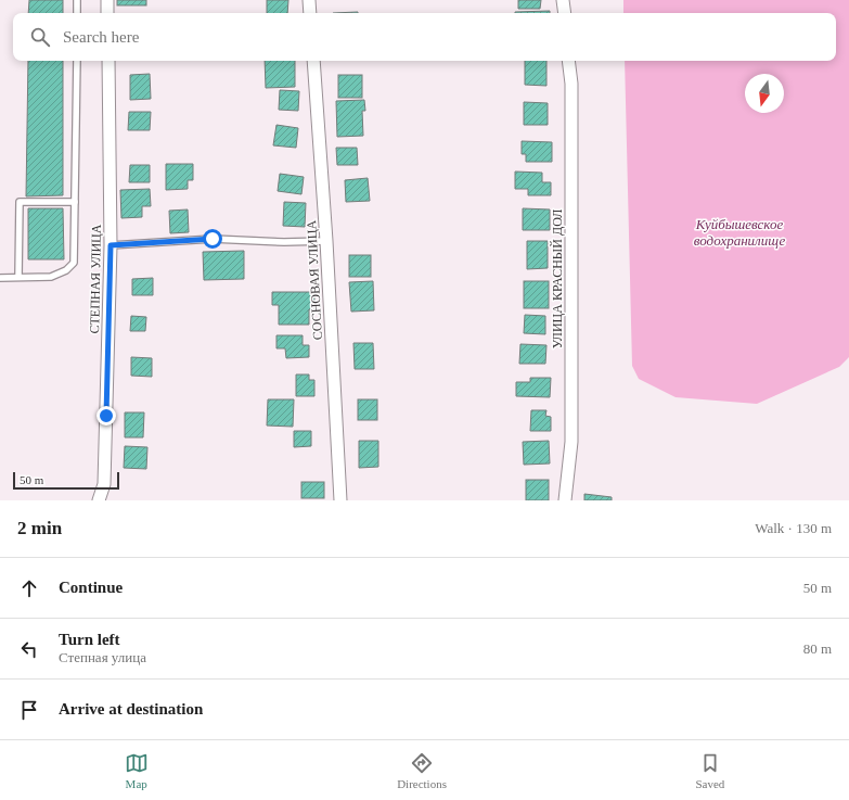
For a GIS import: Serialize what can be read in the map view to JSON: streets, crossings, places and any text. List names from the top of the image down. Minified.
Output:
{"streets":{"street":["СТЕПНАЯ УЛИЦА","УЛИЦА КРАСНЫЙ ДОЛ","СОСНОВАЯ УЛИЦА"]},"water":["Куйбышевское водохранилище"],"scale_bar":"50 m","north":"bottom","page":{"search":"Search here","scale":"50 m","heading":["2 min","Walk · 130 m"],"list":[["Continue","50 m"],["Turn left","Степная улица","80 m"],"Arrive at destination"],"nav":["Map","Directions","Saved"]}}
